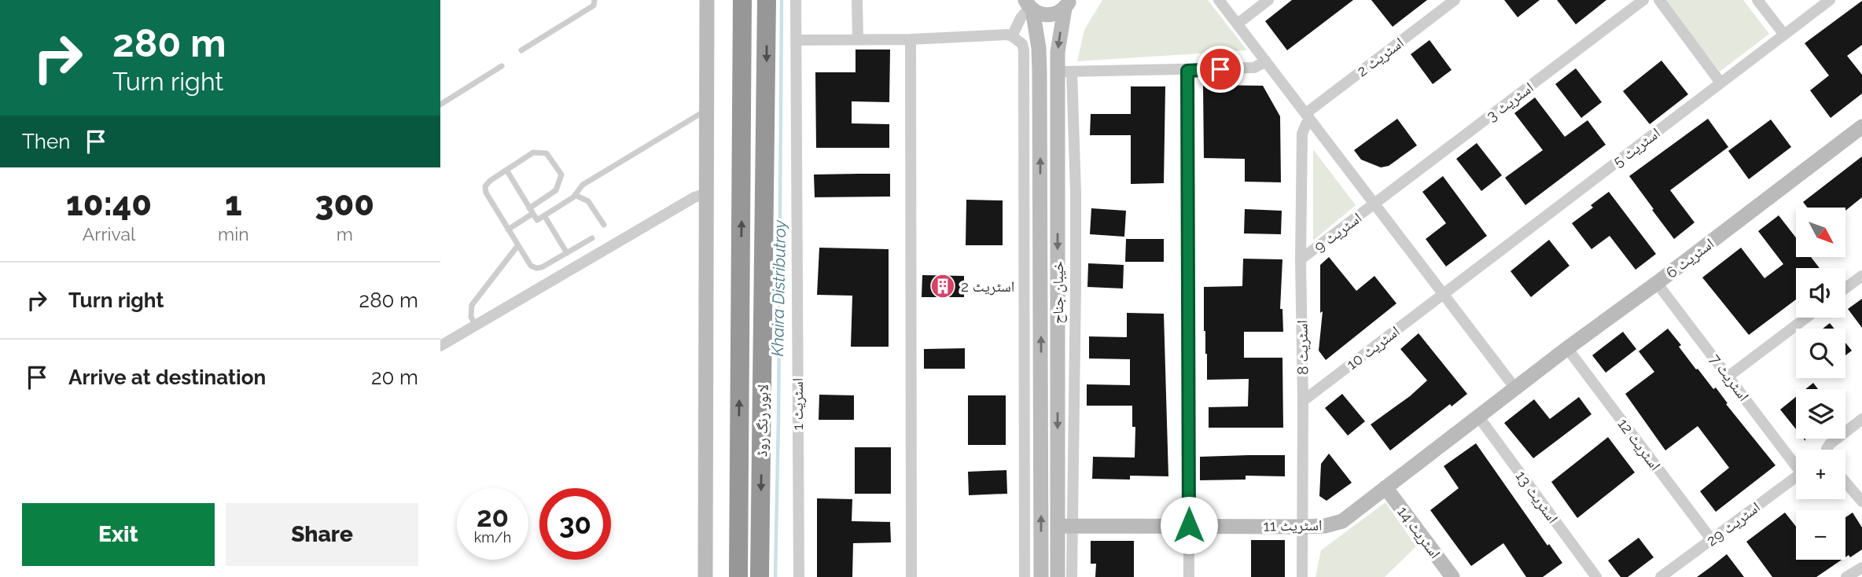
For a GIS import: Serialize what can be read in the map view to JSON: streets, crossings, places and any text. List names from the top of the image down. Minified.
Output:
{"streets":{"highway":["لاہور رنگ روڈ"],"street":["اسٹریٹ 2","اسٹریٹ 3","اسٹریٹ 5","اسٹریٹ 9","اسٹریٹ 6","خیبان جناح","اسٹریٹ 8","اسٹریٹ 10","اسٹریٹ 7","اسٹریٹ 1","اسٹریٹ 12","اسٹریٹ 13","اسٹریٹ 29","اسٹریٹ 11","اسٹریٹ 14"]},"crossings":[["اسٹریٹ 2","اسٹریٹ 8"],["اسٹریٹ 3","اسٹریٹ 9"],["اسٹریٹ 5","اسٹریٹ 10"],["اسٹریٹ 9","اسٹریٹ 8"],["اسٹریٹ 6","اسٹریٹ 7"],["اسٹریٹ 6","اسٹریٹ 12"],["اسٹریٹ 6","اسٹریٹ 11"],["خیبان جناح","اسٹریٹ 11"],["اسٹریٹ 8","اسٹریٹ 10"],["اسٹریٹ 8","اسٹریٹ 11"],["اسٹریٹ 12","اسٹریٹ 29"],["اسٹریٹ 13","اسٹریٹ 11"],["اسٹریٹ 11","اسٹریٹ 14"]],"water":["Khaira Distributroy"],"places":{"building":["اسٹریٹ 2"]},"north":"bottom right","page":{"turn":["280 m","Turn right"],"then":"Then","eta":["10:40","Arrival","1","min","300","m"],"map_buttons":["+","−"],"list":[{"name":"Turn right","value":"280 m"},{"name":"Arrive at destination","value":"20 m"}],"speed":"20 km/h","limit":"30","buttons":["Exit","Share"]}}
